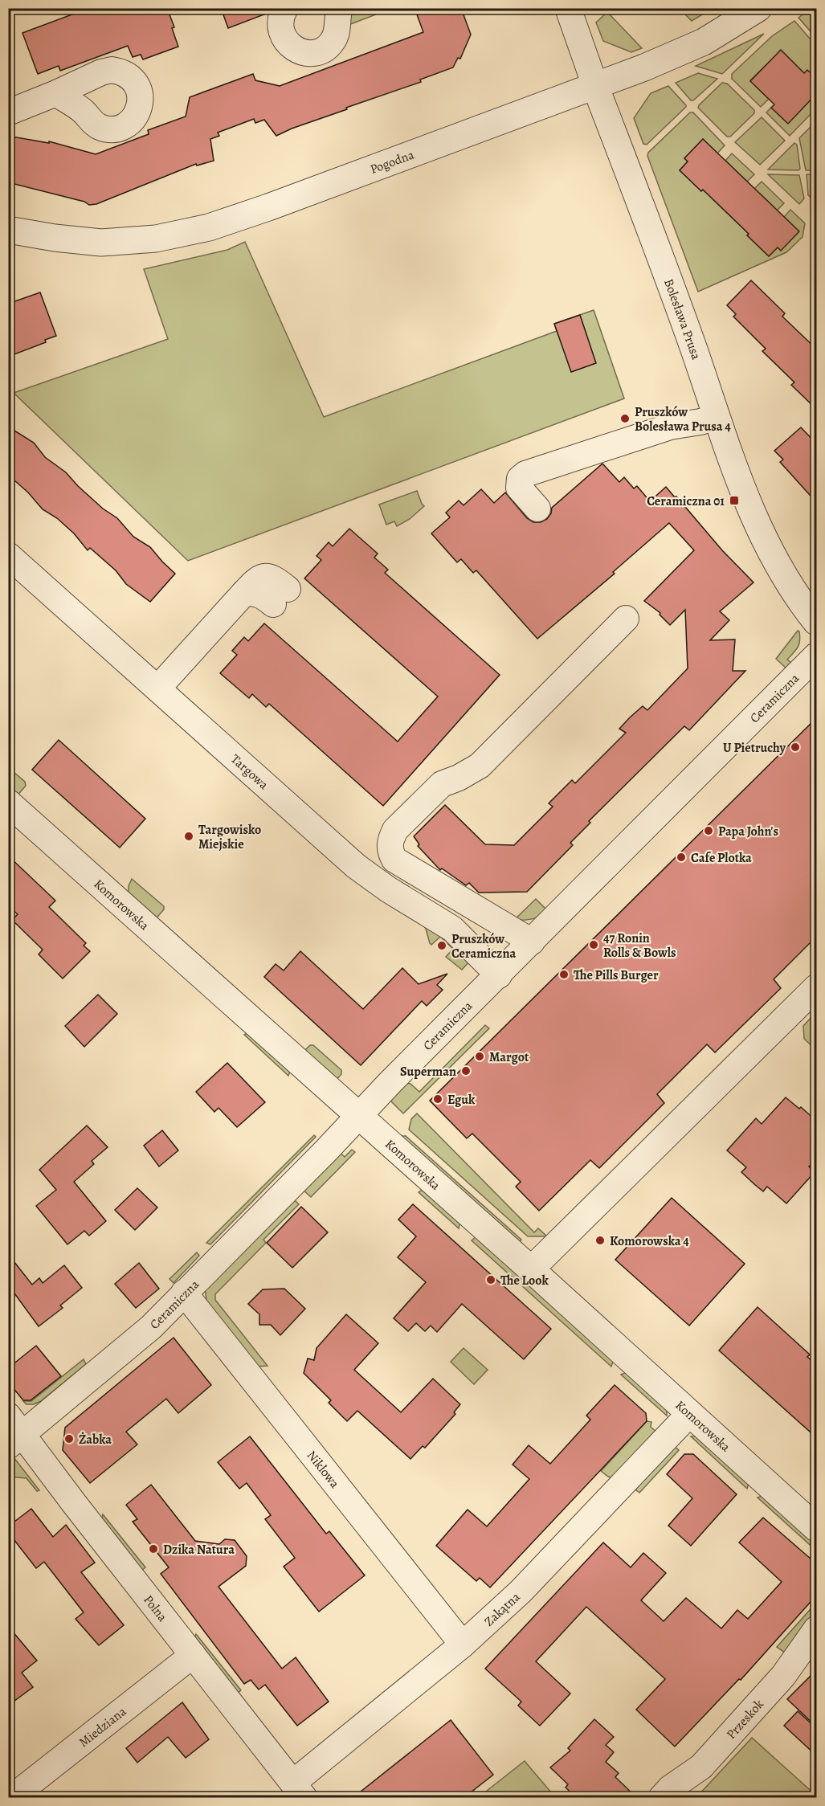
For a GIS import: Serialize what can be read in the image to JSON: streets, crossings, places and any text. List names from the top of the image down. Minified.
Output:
{"streets":{"street":["Pogodna","Bolesława Prusa","Ceramiczna","Targowa","Komorowska","Niklowa","Polna","Zakątna","Przeskok","Miedziana"]},"crossings":[["Pogodna","Bolesława Prusa"],["Ceramiczna","Targowa"],["Ceramiczna","Komorowska"],["Ceramiczna","Niklowa"],["Ceramiczna","Polna"],["Komorowska","Zakątna"],["Niklowa","Zakątna"],["Polna","Zakątna"],["Polna","Miedziana"]],"places":{"other":["Pruszków Bolesława Prusa 4","U Pietruchy","Papa John's","Targowisko Miejskie","Cafe Plotka","47 Ronin Rolls & Bowls","Pruszków Ceramiczna","The Pills Burger","Margot","Superman","Eguk","Komorowska 4","The Look","Żabka","Dzika Natura"],"transit":["Ceramiczna 01"]}}
